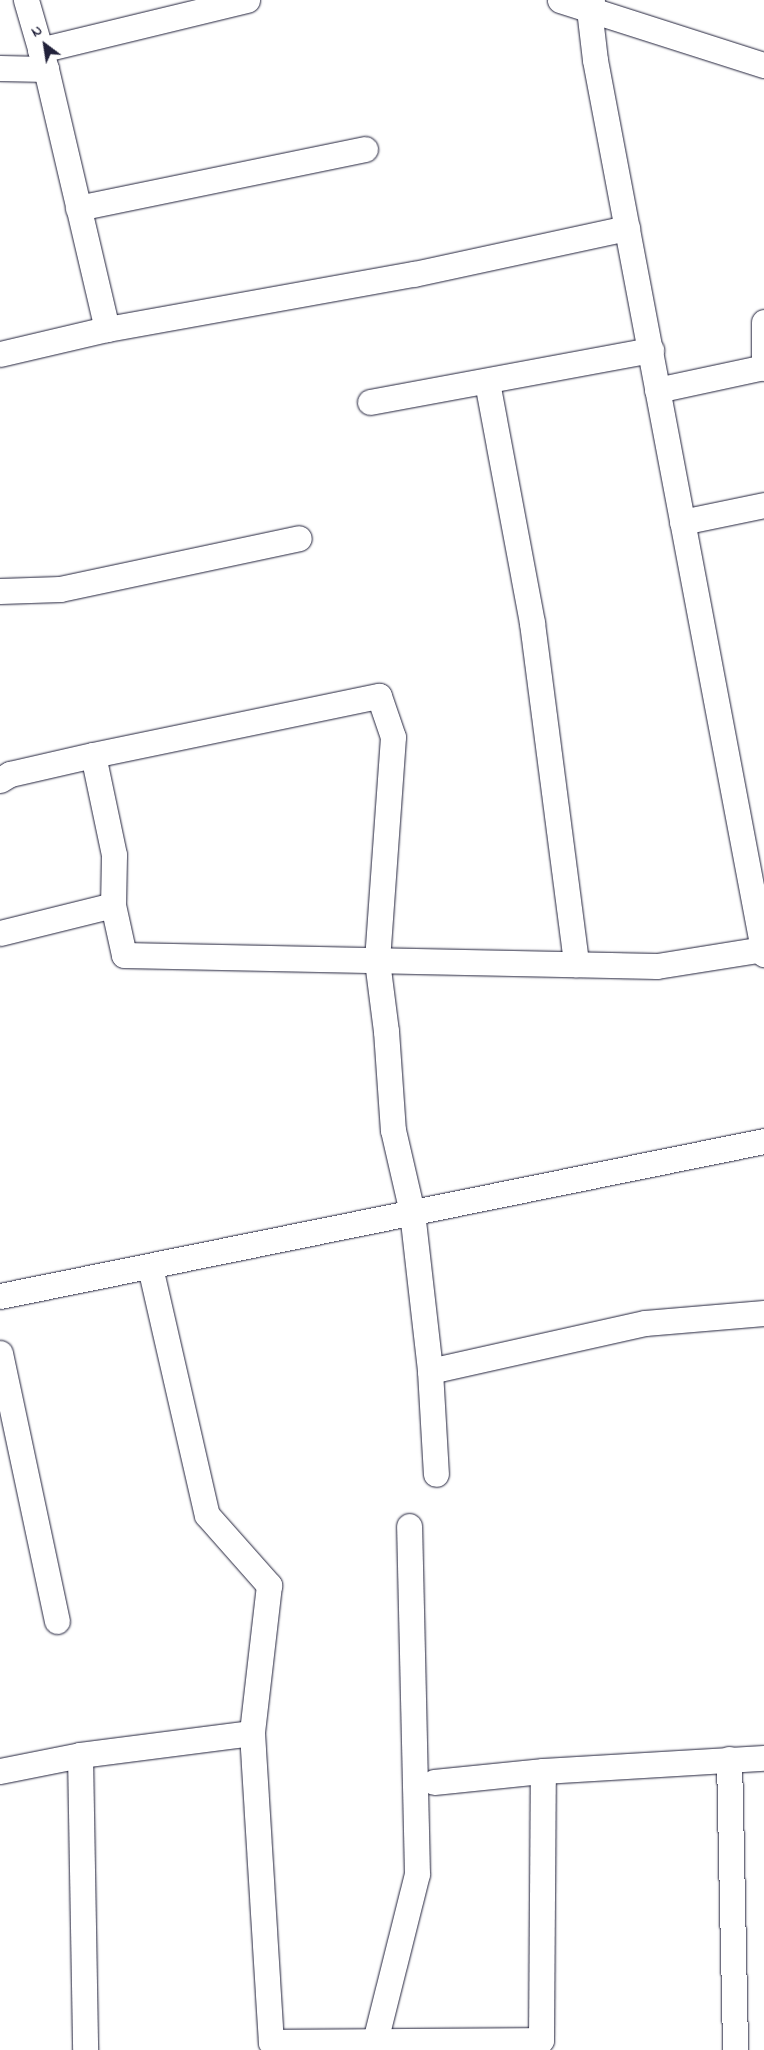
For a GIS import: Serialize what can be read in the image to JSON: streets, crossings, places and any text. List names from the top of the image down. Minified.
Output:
{"north":"top left"}
